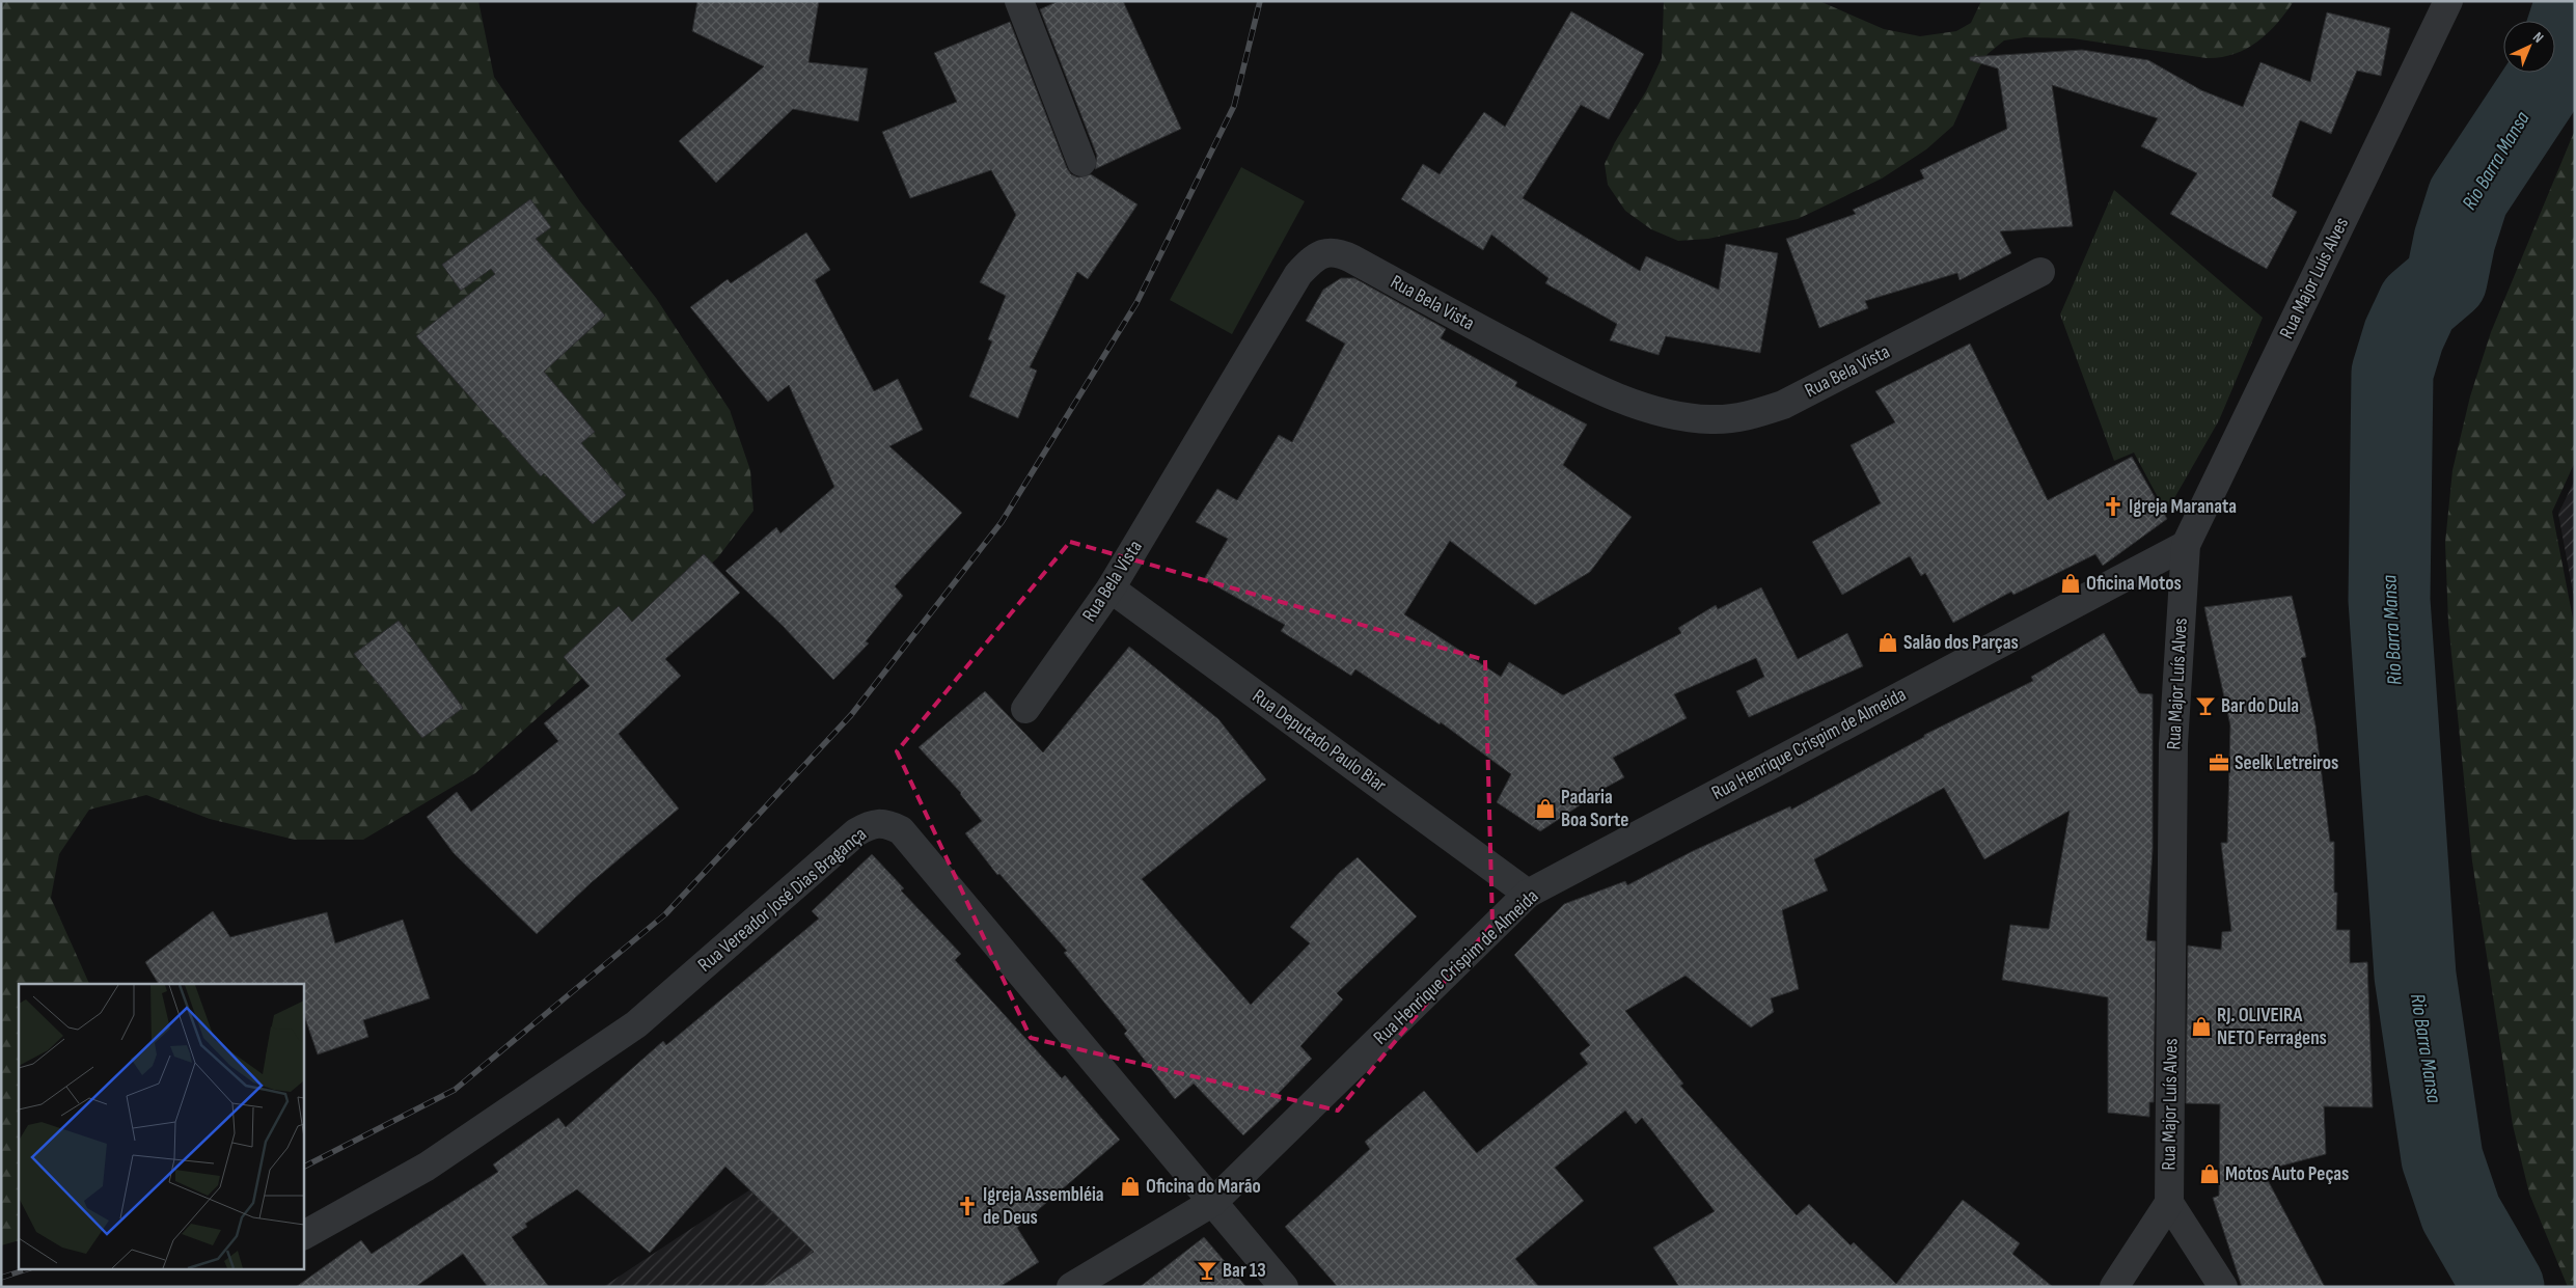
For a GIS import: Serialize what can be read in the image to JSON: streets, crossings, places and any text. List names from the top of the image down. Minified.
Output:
{"streets":{"street":["Rua Major Luís Alves","Rua Bela Vista","Rua Deputado Paulo Biar","Rua Henrique Crispim de Almeida","Rua Vereador José Dias Bragança"]},"crossings":[["Rua Major Luís Alves","Rua Henrique Crispim de Almeida"],["Rua Bela Vista","Rua Deputado Paulo Biar"],["Rua Deputado Paulo Biar","Rua Henrique Crispim de Almeida"],["Rua Henrique Crispim de Almeida","Rua Vereador José Dias Bragança"]],"water":["Rio Barra Mansa"],"places":{"church":["Igreja Maranata","Igreja Assembléia de Deus"],"shop":["Oficina Motos","Salão dos Parças","Padaria Boa Sorte","RJ. OLIVEIRA NETO Ferragens","Motos Auto Peças","Oficina do Marão"],"bar":["Bar do Dula","Bar 13"],"office":["Seelk Letreiros"]},"north":"top right"}
